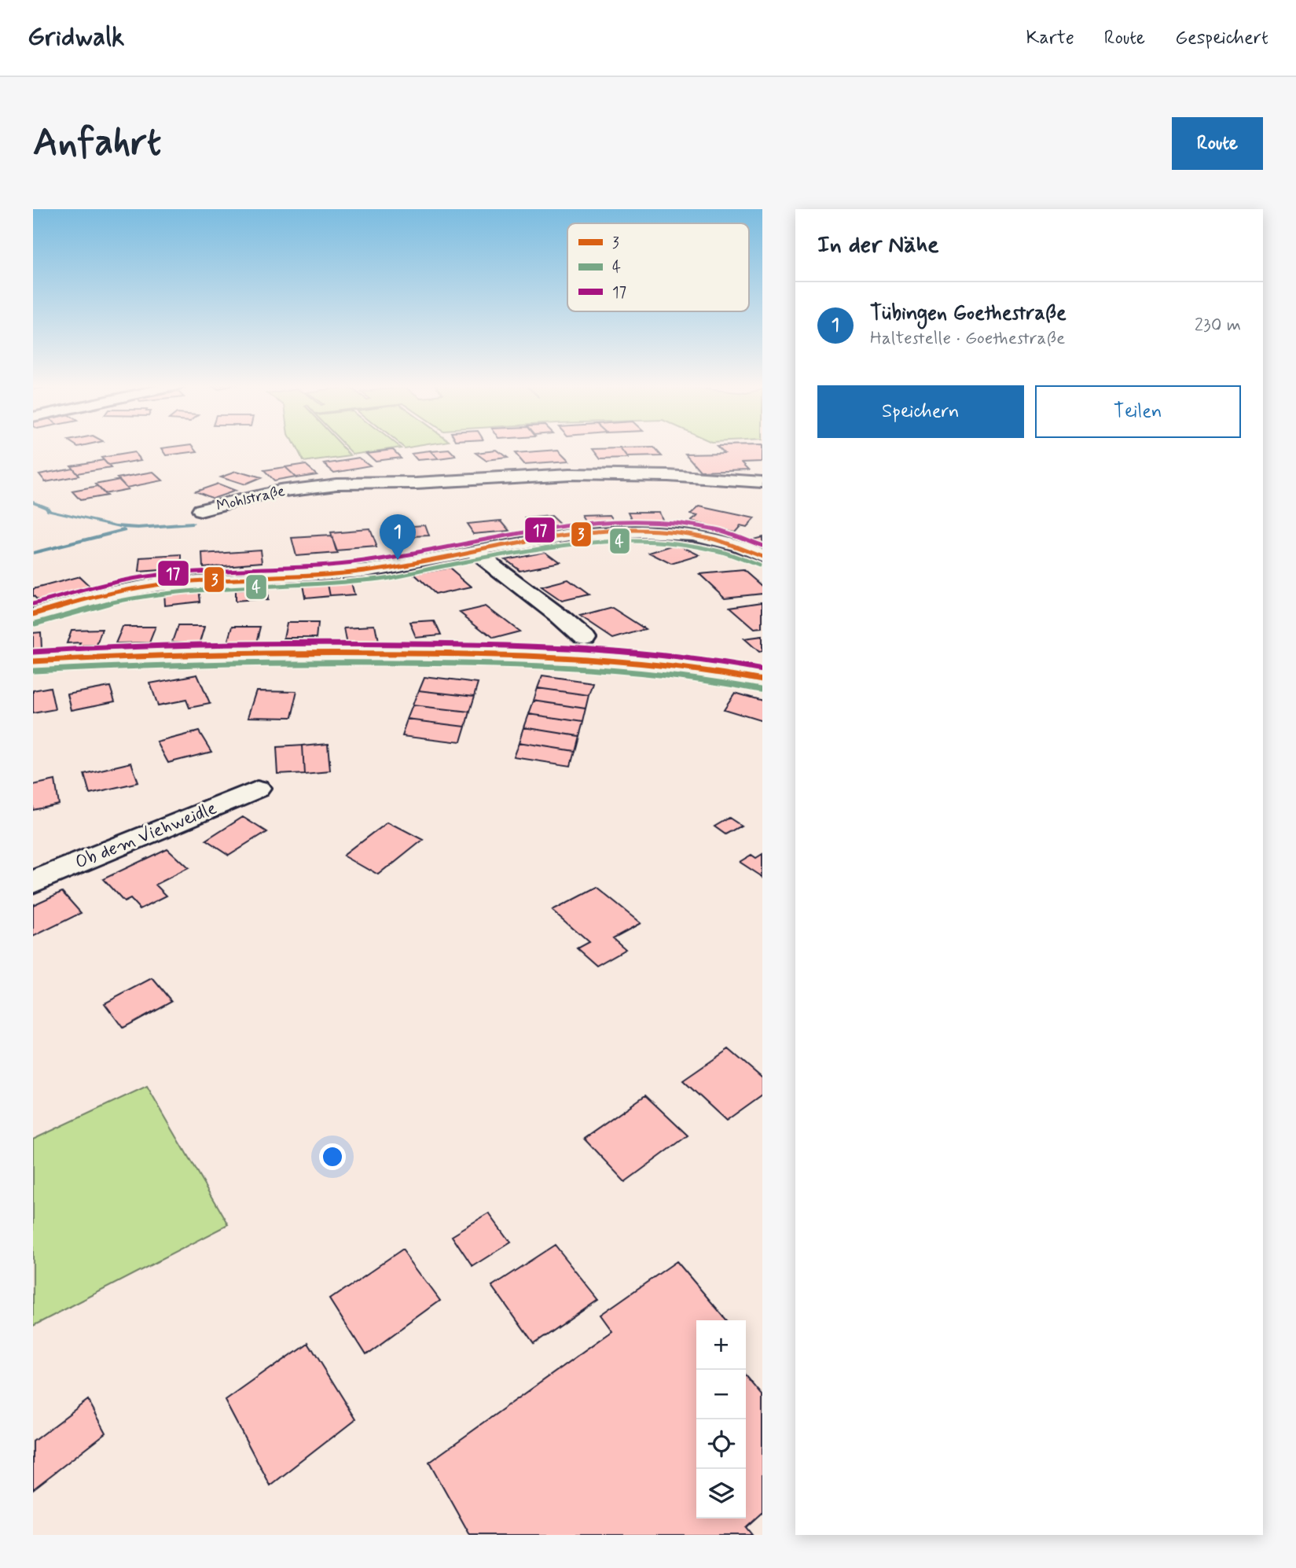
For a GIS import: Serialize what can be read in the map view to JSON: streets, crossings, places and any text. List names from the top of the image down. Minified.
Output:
{"streets":{"street":["Mohlstraße","Ob dem Viehweidle"]},"lines":["transit line 17","transit line 3","transit line 4"],"legend":["3","4","17"],"page":{"header":"Gridwalk","nav":["Karte","Route","Gespeichert"],"buttons":["Route",["Speichern","Teilen"]],"title":"Anfahrt","heading":"In der Nähe","list":[{"mark":"1","name":"Tübingen Goethestraße","note":"Haltestelle · Goethestraße","value":"230 m"}],"pins":"1","map_buttons":["+","−"]}}
